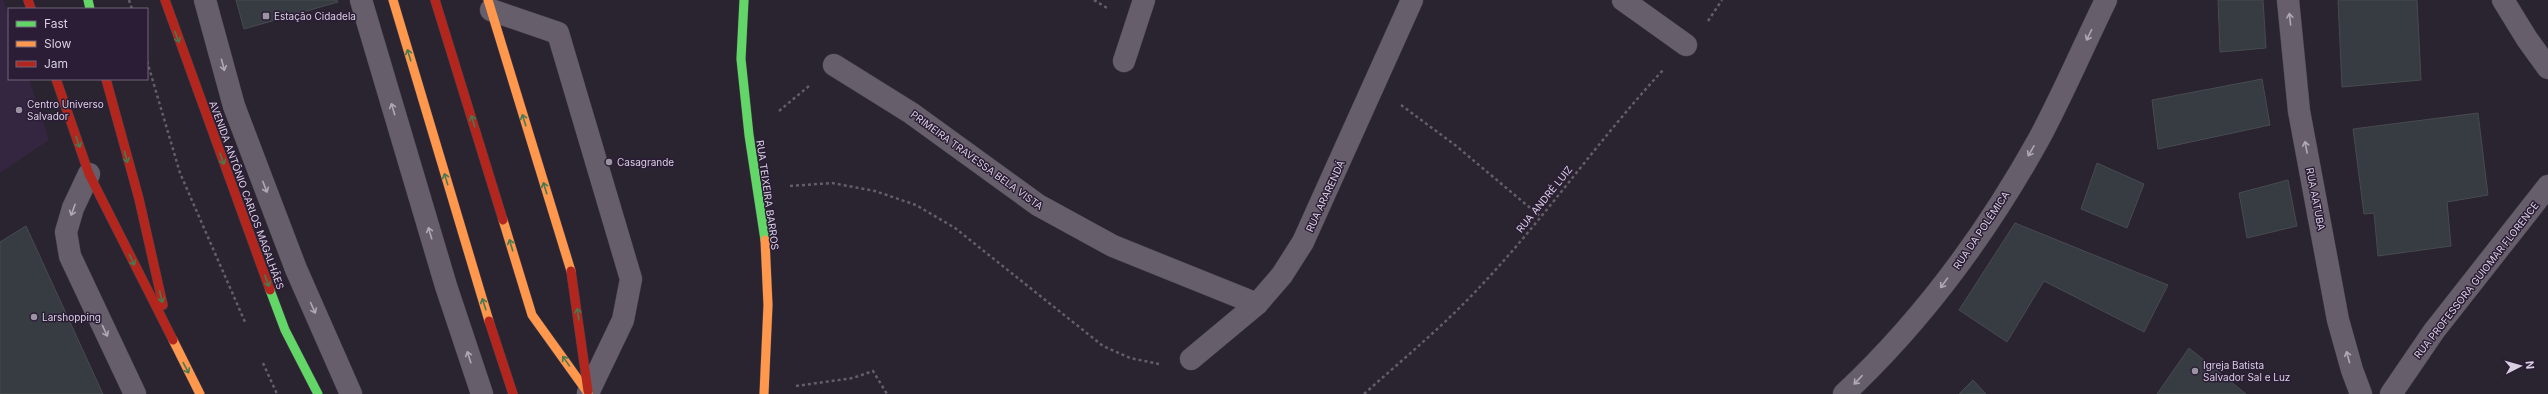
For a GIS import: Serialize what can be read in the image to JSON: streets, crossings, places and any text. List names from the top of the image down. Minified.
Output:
{"streets":{"main road":["AVENIDA ANTÔNIO CARLOS MAGALHÃES","RUA TEIXEIRA BARROS"],"street":["PRIMEIRA TRAVESSA BELA VISTA","RUA ARARENDÁ","RUA AATUBA","RUA DA POLÊMICA","RUA PROFESSORA GUIOMAR FLORENCE"],"path":["RUA ANDRÉ LUIZ"]},"crossings":[["PRIMEIRA TRAVESSA BELA VISTA","RUA ARARENDÁ"]],"one_way":["AVENIDA ANTÔNIO CARLOS MAGALHÃES","RUA AATUBA","RUA DA POLÊMICA"],"places":{"transit":["Estação Cidadela"],"other":["Centro Universo Salvador","Casagrande","Larshopping","Igreja Batista Salvador Sal e Luz"]},"legend":["Fast","Slow","Jam"],"north":"right"}
